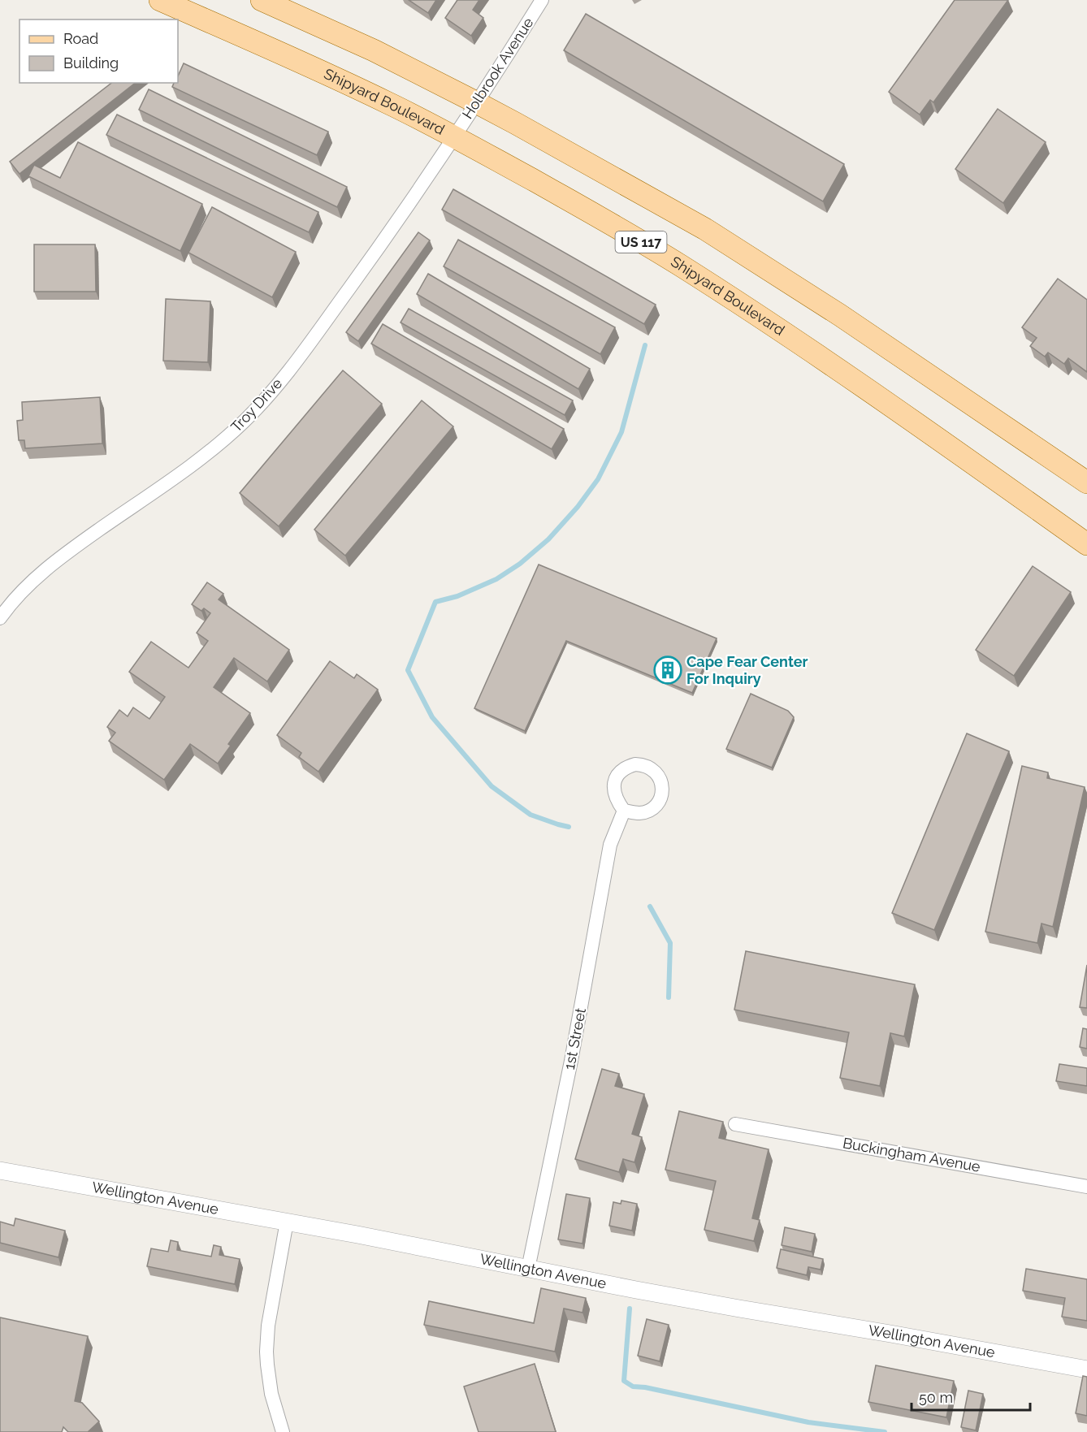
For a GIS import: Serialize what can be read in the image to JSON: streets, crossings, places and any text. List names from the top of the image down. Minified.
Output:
{"streets":{"main road":["Shipyard Boulevard","US 117"],"street":["Holbrook Avenue","Troy Drive","1st Street","Buckingham Avenue","Wellington Avenue"]},"crossings":[["Holbrook Avenue","Shipyard Boulevard"],["Holbrook Avenue","US 117"],["Holbrook Avenue","Troy Drive"],["Shipyard Boulevard","Troy Drive"],["1st Street","Wellington Avenue"]],"places":{"building":["Cape Fear Center For Inquiry"]},"legend":["Road","Building"],"scale_bar":"50 m"}
